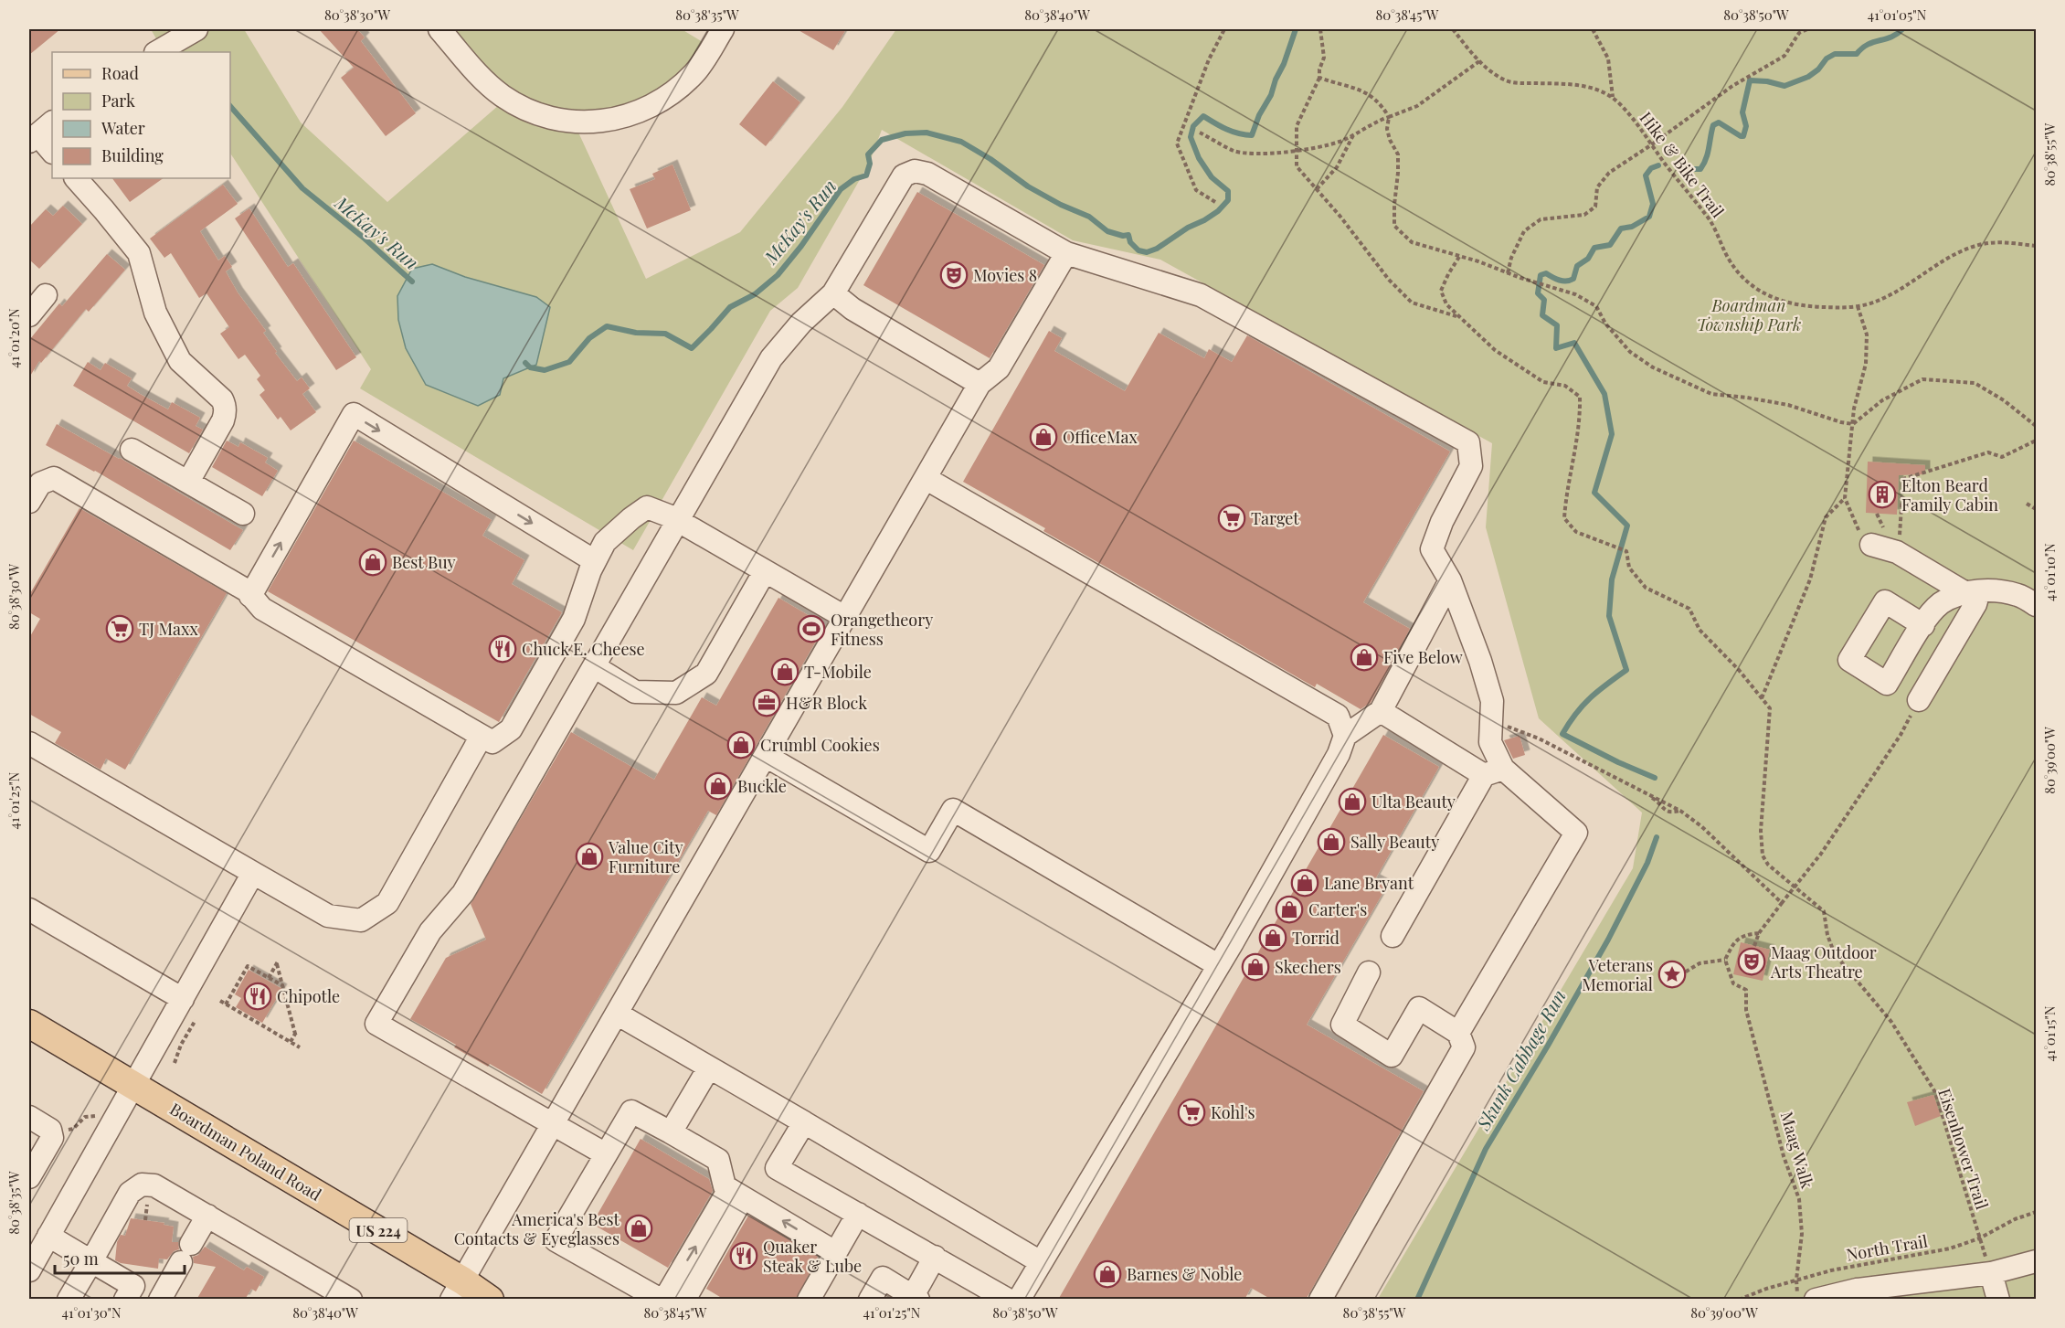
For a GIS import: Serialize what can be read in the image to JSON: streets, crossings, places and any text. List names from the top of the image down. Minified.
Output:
{"streets":{"main road":["Boardman Poland Road","US 224"],"path":["Hike & Bike Trail","Eisenhower Trail","Maag Walk","North Trail"]},"crossings":[["Eisenhower Trail","North Trail"],["Maag Walk","North Trail"]],"water":["McKay's Run","Skunk Cabbage Run"],"parks":["Boardman Township Park"],"places":{"theatre":["Movies 8","Maag Outdoor Arts Theatre"],"shop":["OfficeMax","Best Buy","Five Below","T-Mobile","Crumbl Cookies","Buckle","Ulta Beauty","Sally Beauty","Value City Furniture","Lane Bryant","Carter's","Torrid","Skechers","America's Best Contacts & Eyeglasses","Barnes & Noble"],"building":["Elton Beard Family Cabin"],"supermarket":["Target","TJ Maxx","Kohl's"],"sports":["Orangetheory Fitness"],"restaurant":["Chuck E. Cheese","Chipotle","Quaker Steak & Lube"],"office":["H&R Block"],"place":["Veterans Memorial"]},"legend":["Road","Park","Water","Building"],"scale_bar":"50 m","coordinates":["80°38'30\"W","80°38'35\"W","80°38'40\"W","80°38'45\"W","80°38'50\"W","41°01'05\"N","80°38'55\"W","41°01'20\"N","41°01'10\"N","80°39'00\"W","41°01'25\"N","41°01'15\"N","41°01'30\"N"]}
